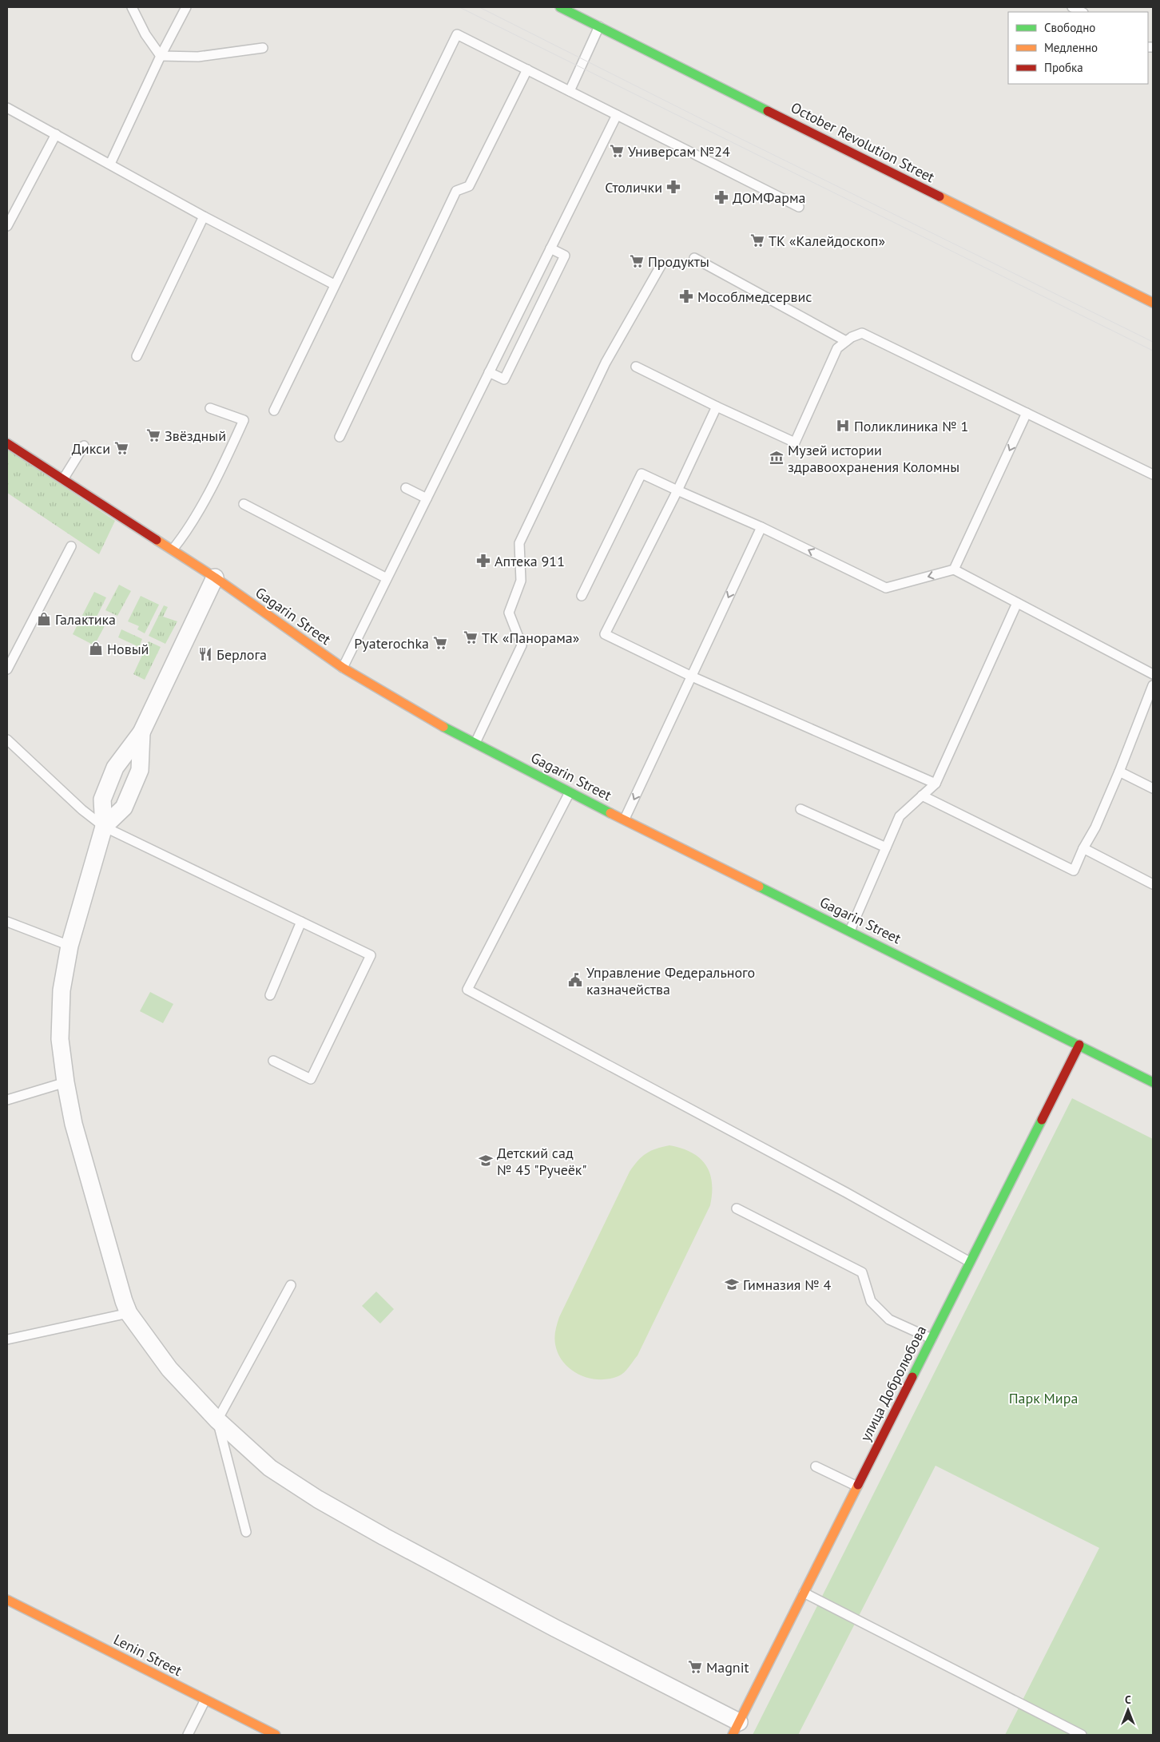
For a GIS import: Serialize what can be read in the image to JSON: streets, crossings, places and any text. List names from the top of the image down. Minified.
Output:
{"streets":{"street":["October Revolution Street","Gagarin Street","улица Добролюбова","Lenin Street"]},"crossings":[["Gagarin Street","улица Добролюбова"]],"parks":["Парк Мира"],"places":{"supermarket":["Универсам №24","ТК «Калейдоскоп»","Продукты","Звёздный","Дикси","ТК «Панорама»","Pyaterochka","Magnit"],"pharmacy":["Столички","ДОМФарма","Мособлмедсервис","Аптека 911"],"hospital":["Поликлиника № 1"],"museum":["Музей истории здравоохранения Коломны"],"shop":["Галактика","Новый"],"restaurant":["Берлога"],"public building":["Управление Федерального казначейства"],"school or university":["Детский сад № 45 \"Ручеёк\"","Гимназия № 4"]},"legend":["Свободно","Медленно","Пробка"],"north":"top"}
